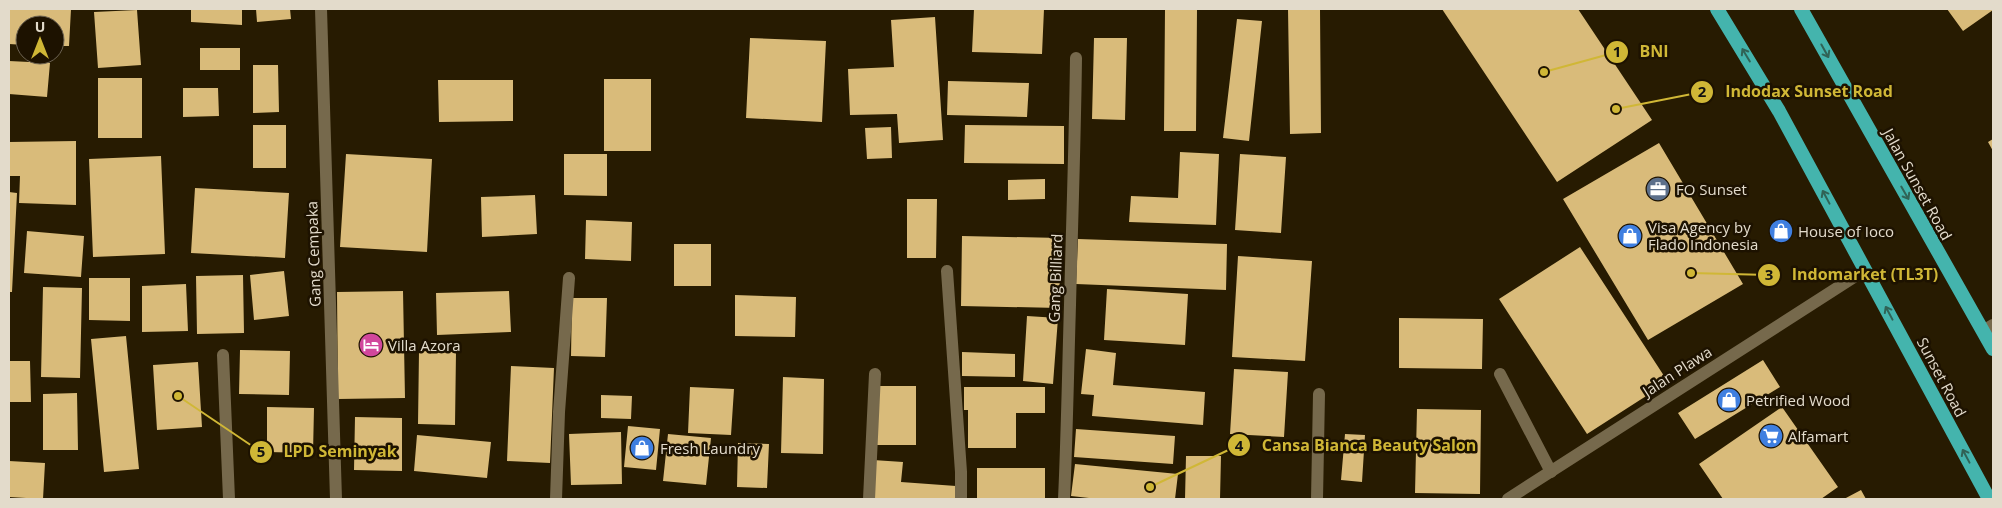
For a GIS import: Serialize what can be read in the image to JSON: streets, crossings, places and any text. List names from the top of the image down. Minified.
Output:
{"streets":{"highway":["Jalan Sunset Road","Sunset Road"],"street":["Gang Cempaka","Gang Billiard","Jalan Plawa"]},"crossings":[["Jalan Plawa","Sunset Road"]],"one_way":["Sunset Road"],"places":{"other":["BNI","Indodax Sunset Road","Indomarket (TL3T)","LPD Seminyak","Cansa Bianca Beauty Salon"],"office":["FO Sunset"],"shop":["House of Ioco","Visa Agency by Flado Indonesia","Petrified Wood","Fresh Laundry"],"hotel":["Villa Azora"],"supermarket":["Alfamart"]},"north":"top"}
